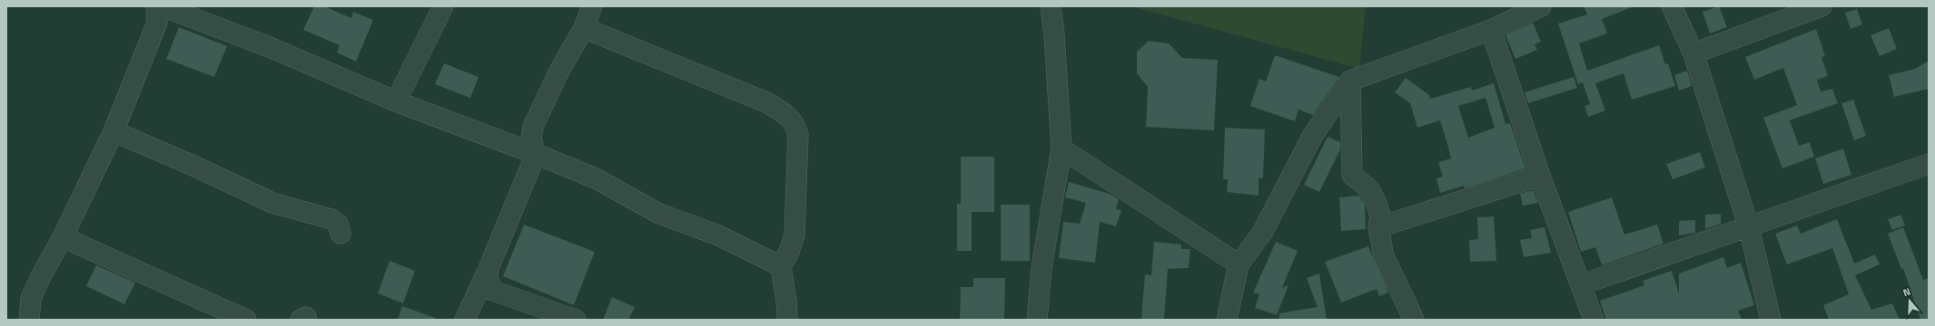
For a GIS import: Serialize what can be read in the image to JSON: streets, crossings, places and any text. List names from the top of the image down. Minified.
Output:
{"north":"top"}
